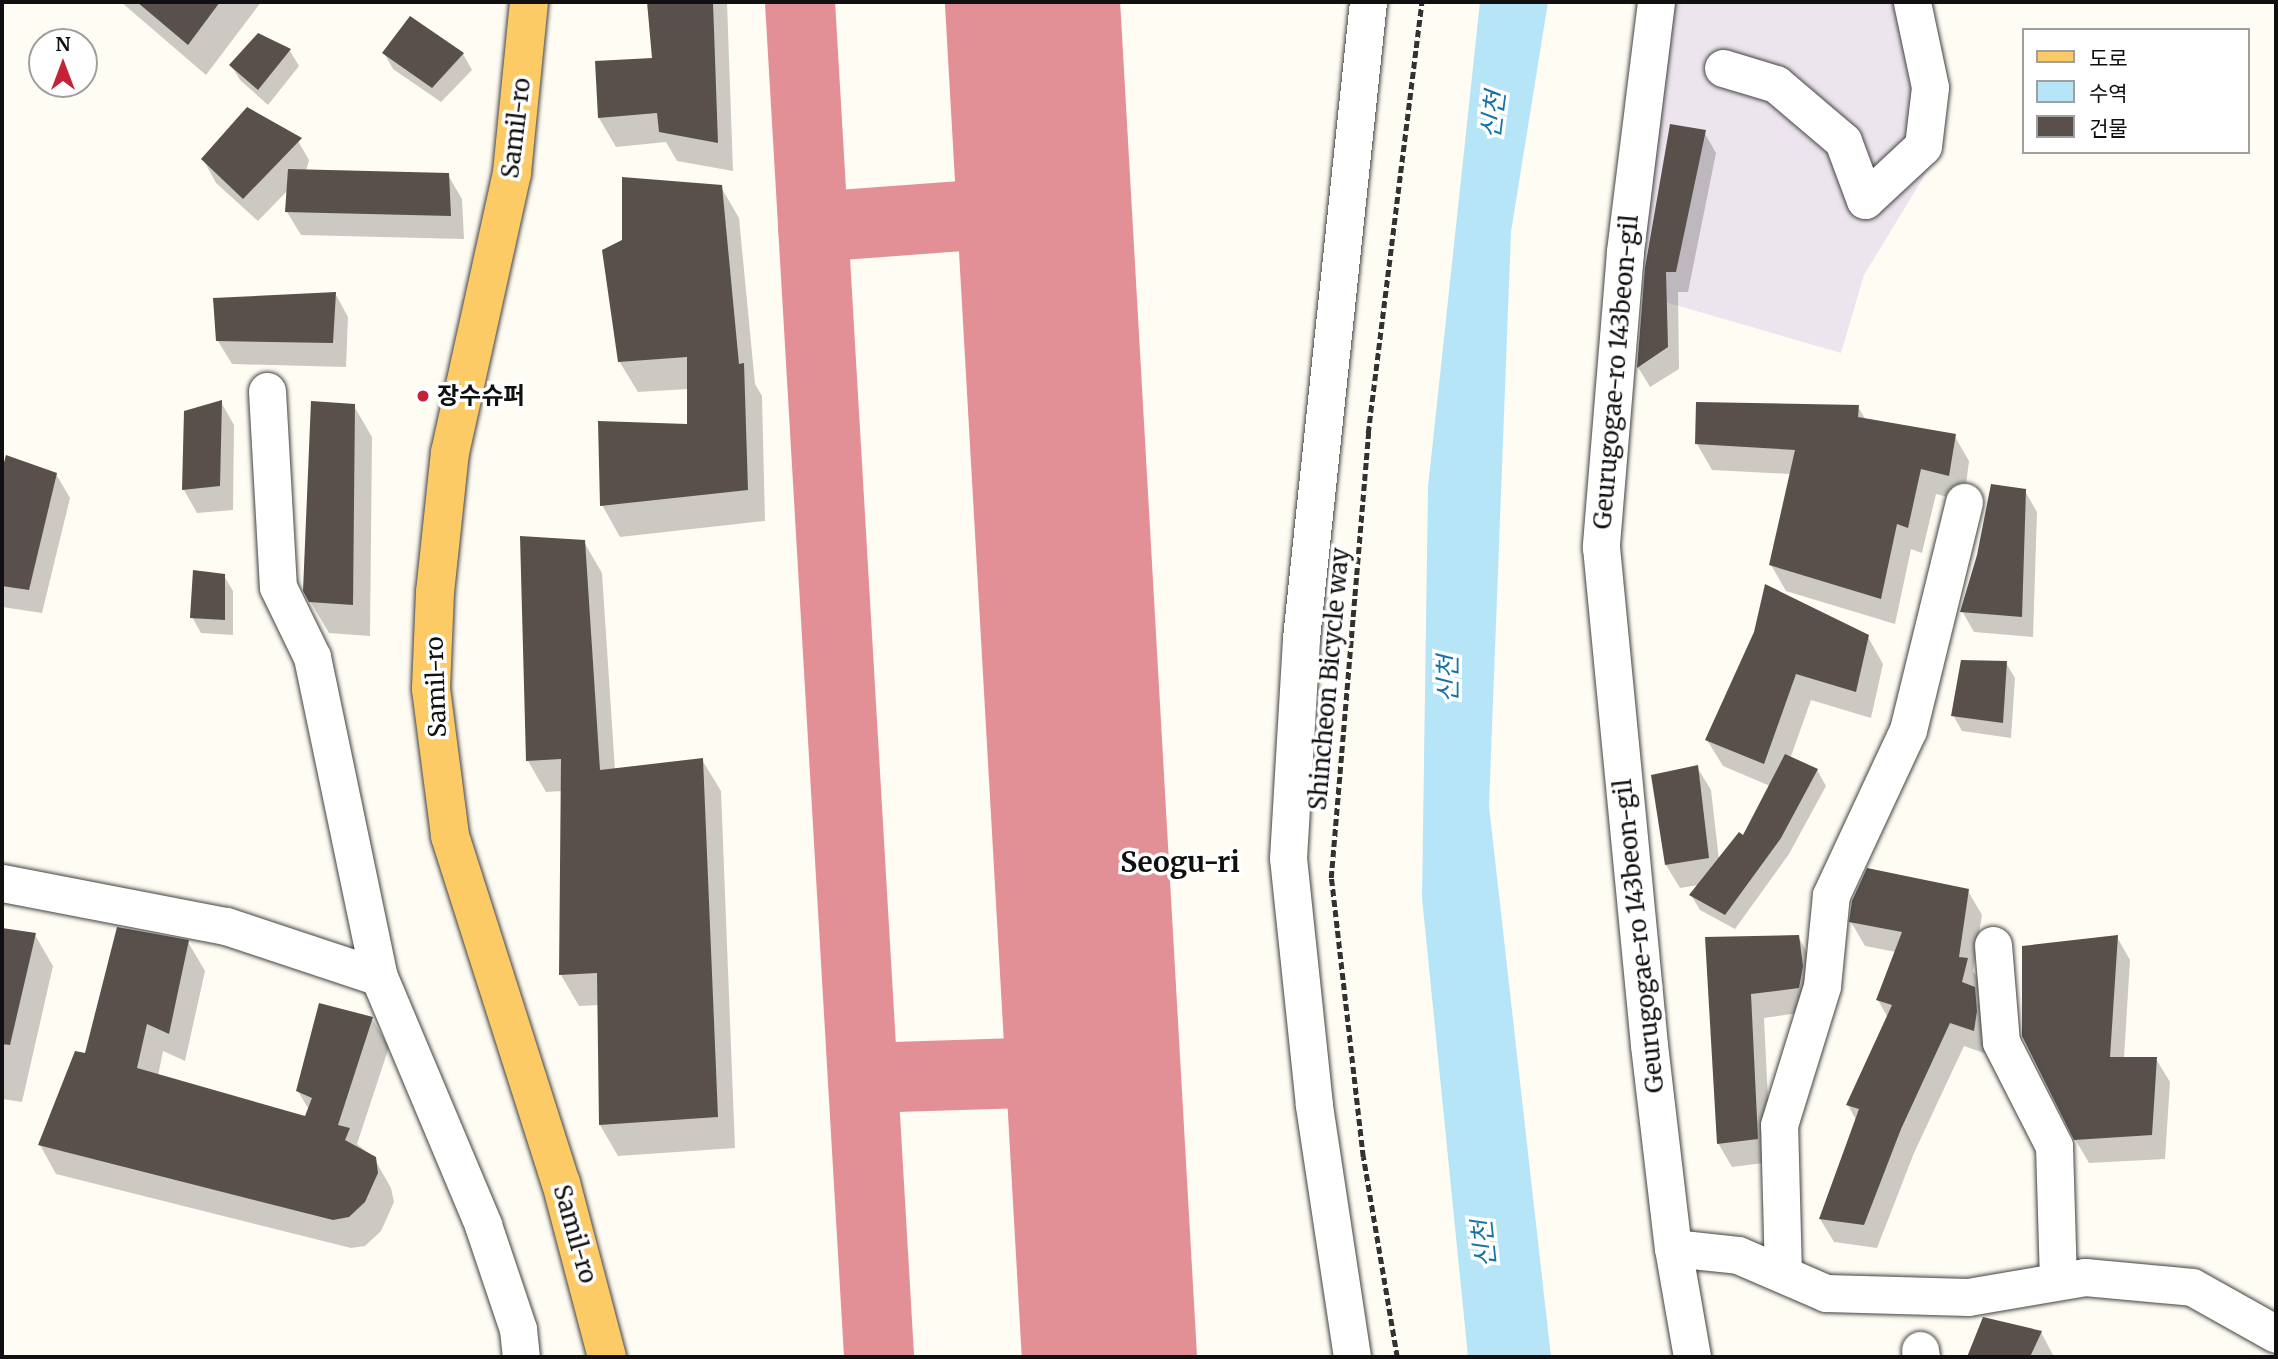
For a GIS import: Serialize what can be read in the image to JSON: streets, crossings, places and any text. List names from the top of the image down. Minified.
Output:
{"streets":{"main road":["Samil-ro"],"street":["Geurugogae-ro 143beon-gil"],"path":["Shincheon Bicycle way"]},"districts":["Seogu-ri"],"water":["신천"],"places":["장수슈퍼"],"legend":["도로","수역","건물"],"north":"top"}
